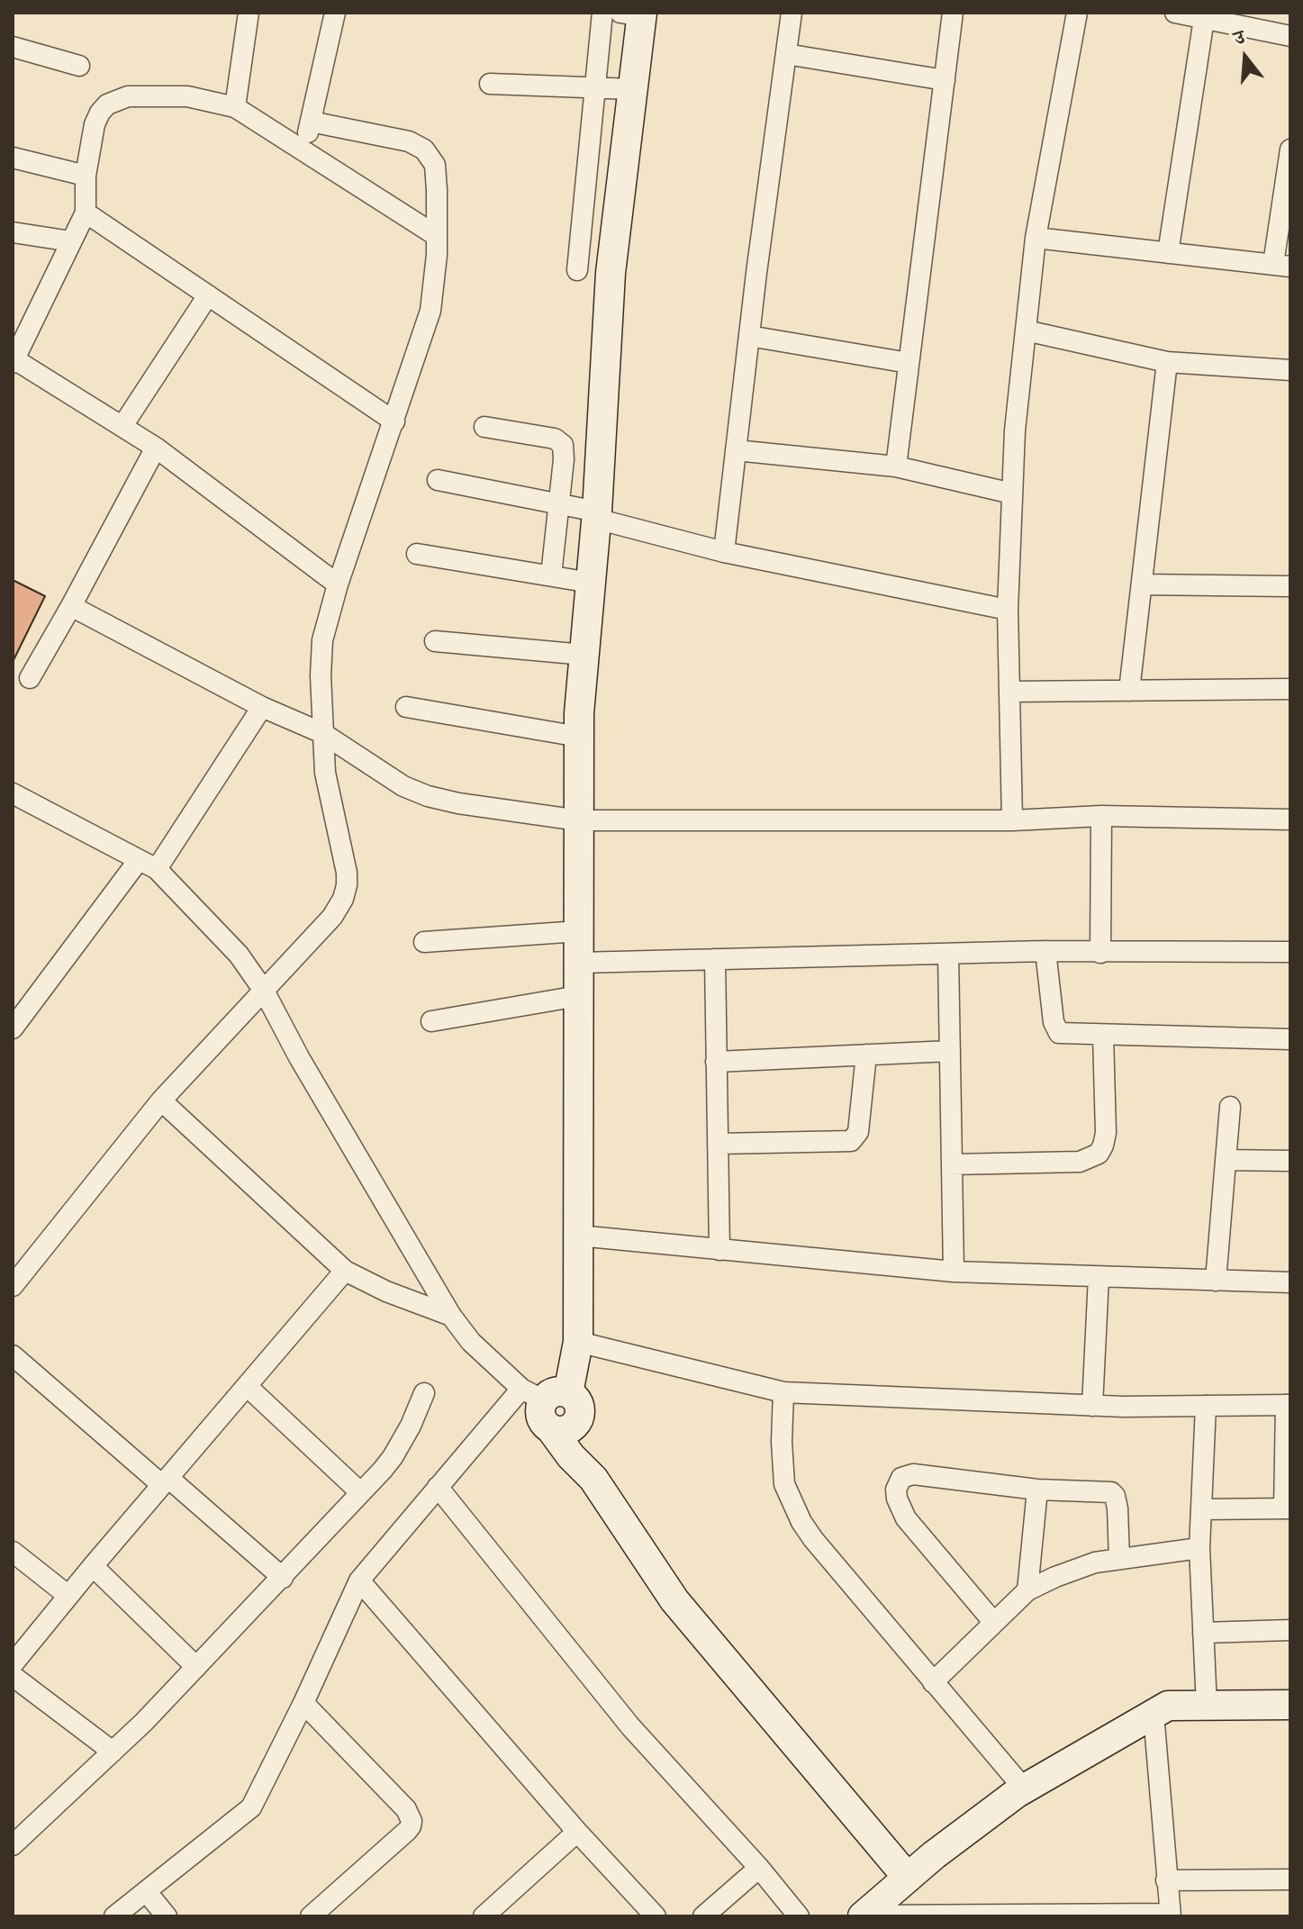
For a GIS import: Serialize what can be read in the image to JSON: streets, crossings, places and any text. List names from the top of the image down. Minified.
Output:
{"north":"top"}
